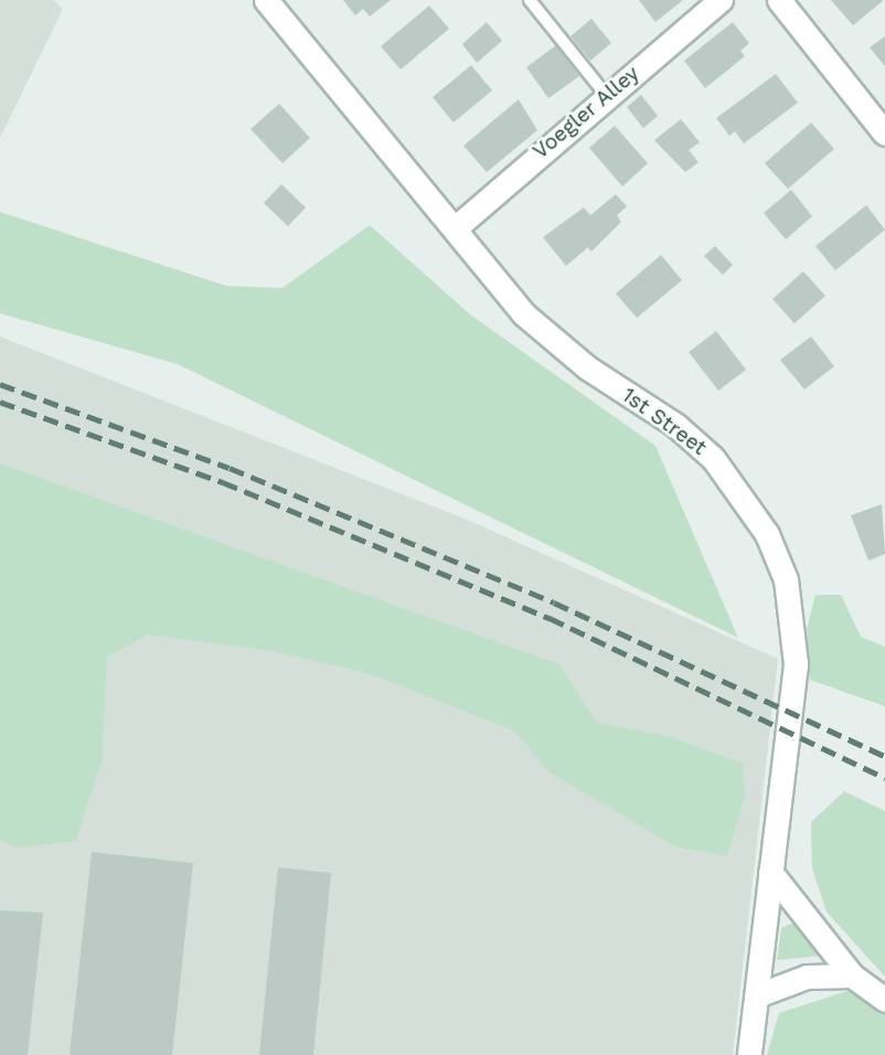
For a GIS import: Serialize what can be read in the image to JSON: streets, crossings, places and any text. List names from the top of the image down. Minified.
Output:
{"streets":{"street":["Voegler Alley","1st Street"]},"crossings":[["Voegler Alley","1st Street"]]}
